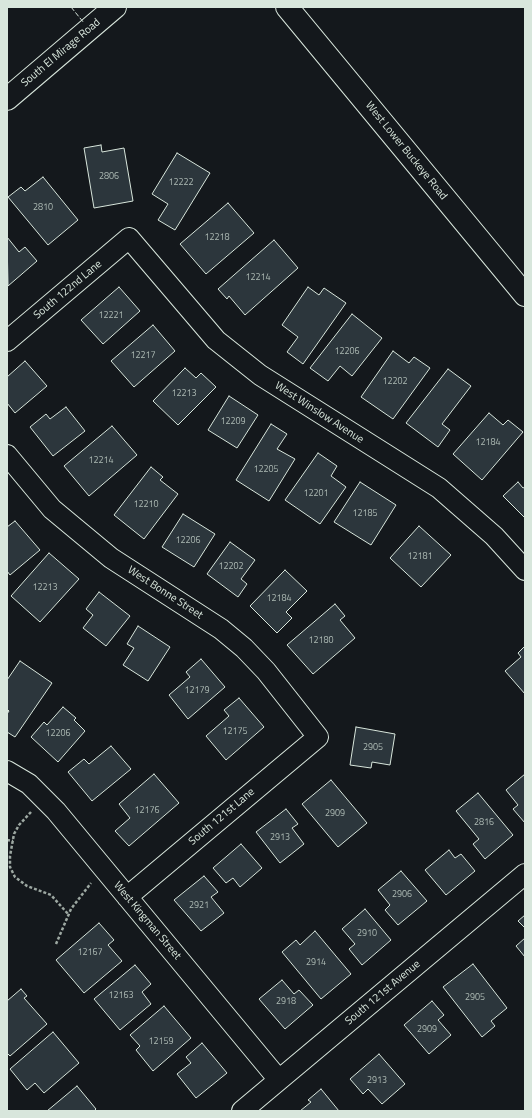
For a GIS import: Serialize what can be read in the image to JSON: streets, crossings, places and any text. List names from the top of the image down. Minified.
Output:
{"streets":{"main road":["South El Mirage Road","West Lower Buckeye Road"],"street":["South 122nd Lane","West Winslow Avenue","West Bonne Street","South 121st Lane","West Kingman Street","South 121st Avenue"]},"crossings":[["South 122nd Lane","West Winslow Avenue"],["West Bonne Street","South 121st Lane"],["South 121st Lane","West Kingman Street"],["West Kingman Street","South 121st Avenue"]],"house_numbers":["2806","12222","2810","12218","12214","12221","12206","12217","12202","12213","12209","12184","12214","12205","12201","12210","12185","12206","12181","12202","12213","12184","12180","12179","12175","12206","2905","12176","2909","2816","2913","2906","2921","2910","12167","2914","12163","2905","2918","2909","12159","2913"]}
